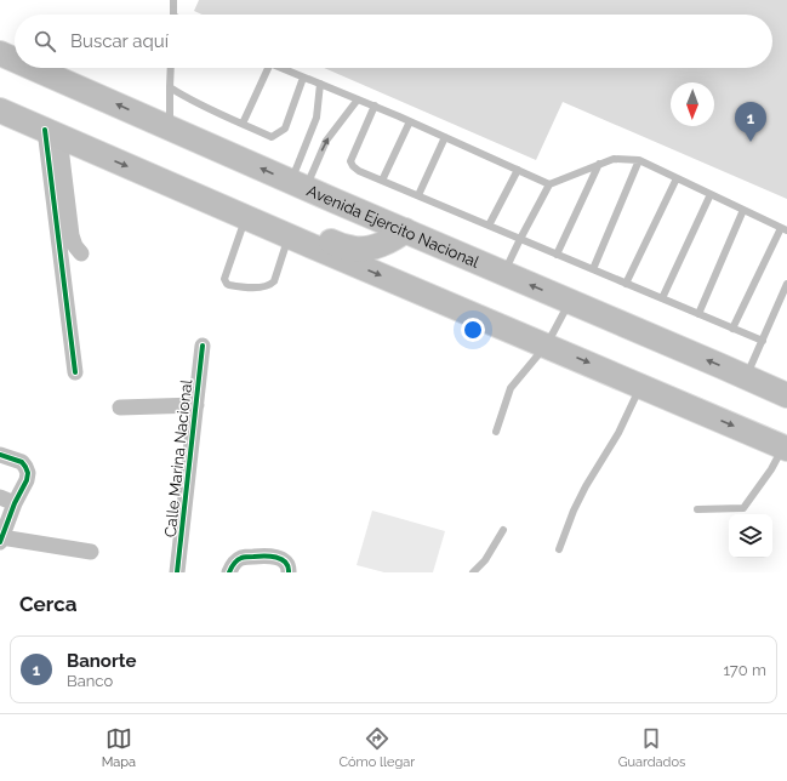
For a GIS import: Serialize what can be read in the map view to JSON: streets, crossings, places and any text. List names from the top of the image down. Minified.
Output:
{"streets":{"main road":["Avenida Ejercito Nacional"],"street":["Calle Marina Nacional"]},"north":"bottom","page":{"search":"Buscar aquí","pins":"1","heading":"Cerca","list":[{"mark":"1","name":"Banorte","note":"Banco","value":"170 m"}],"nav":["Mapa","Cómo llegar","Guardados"]}}
